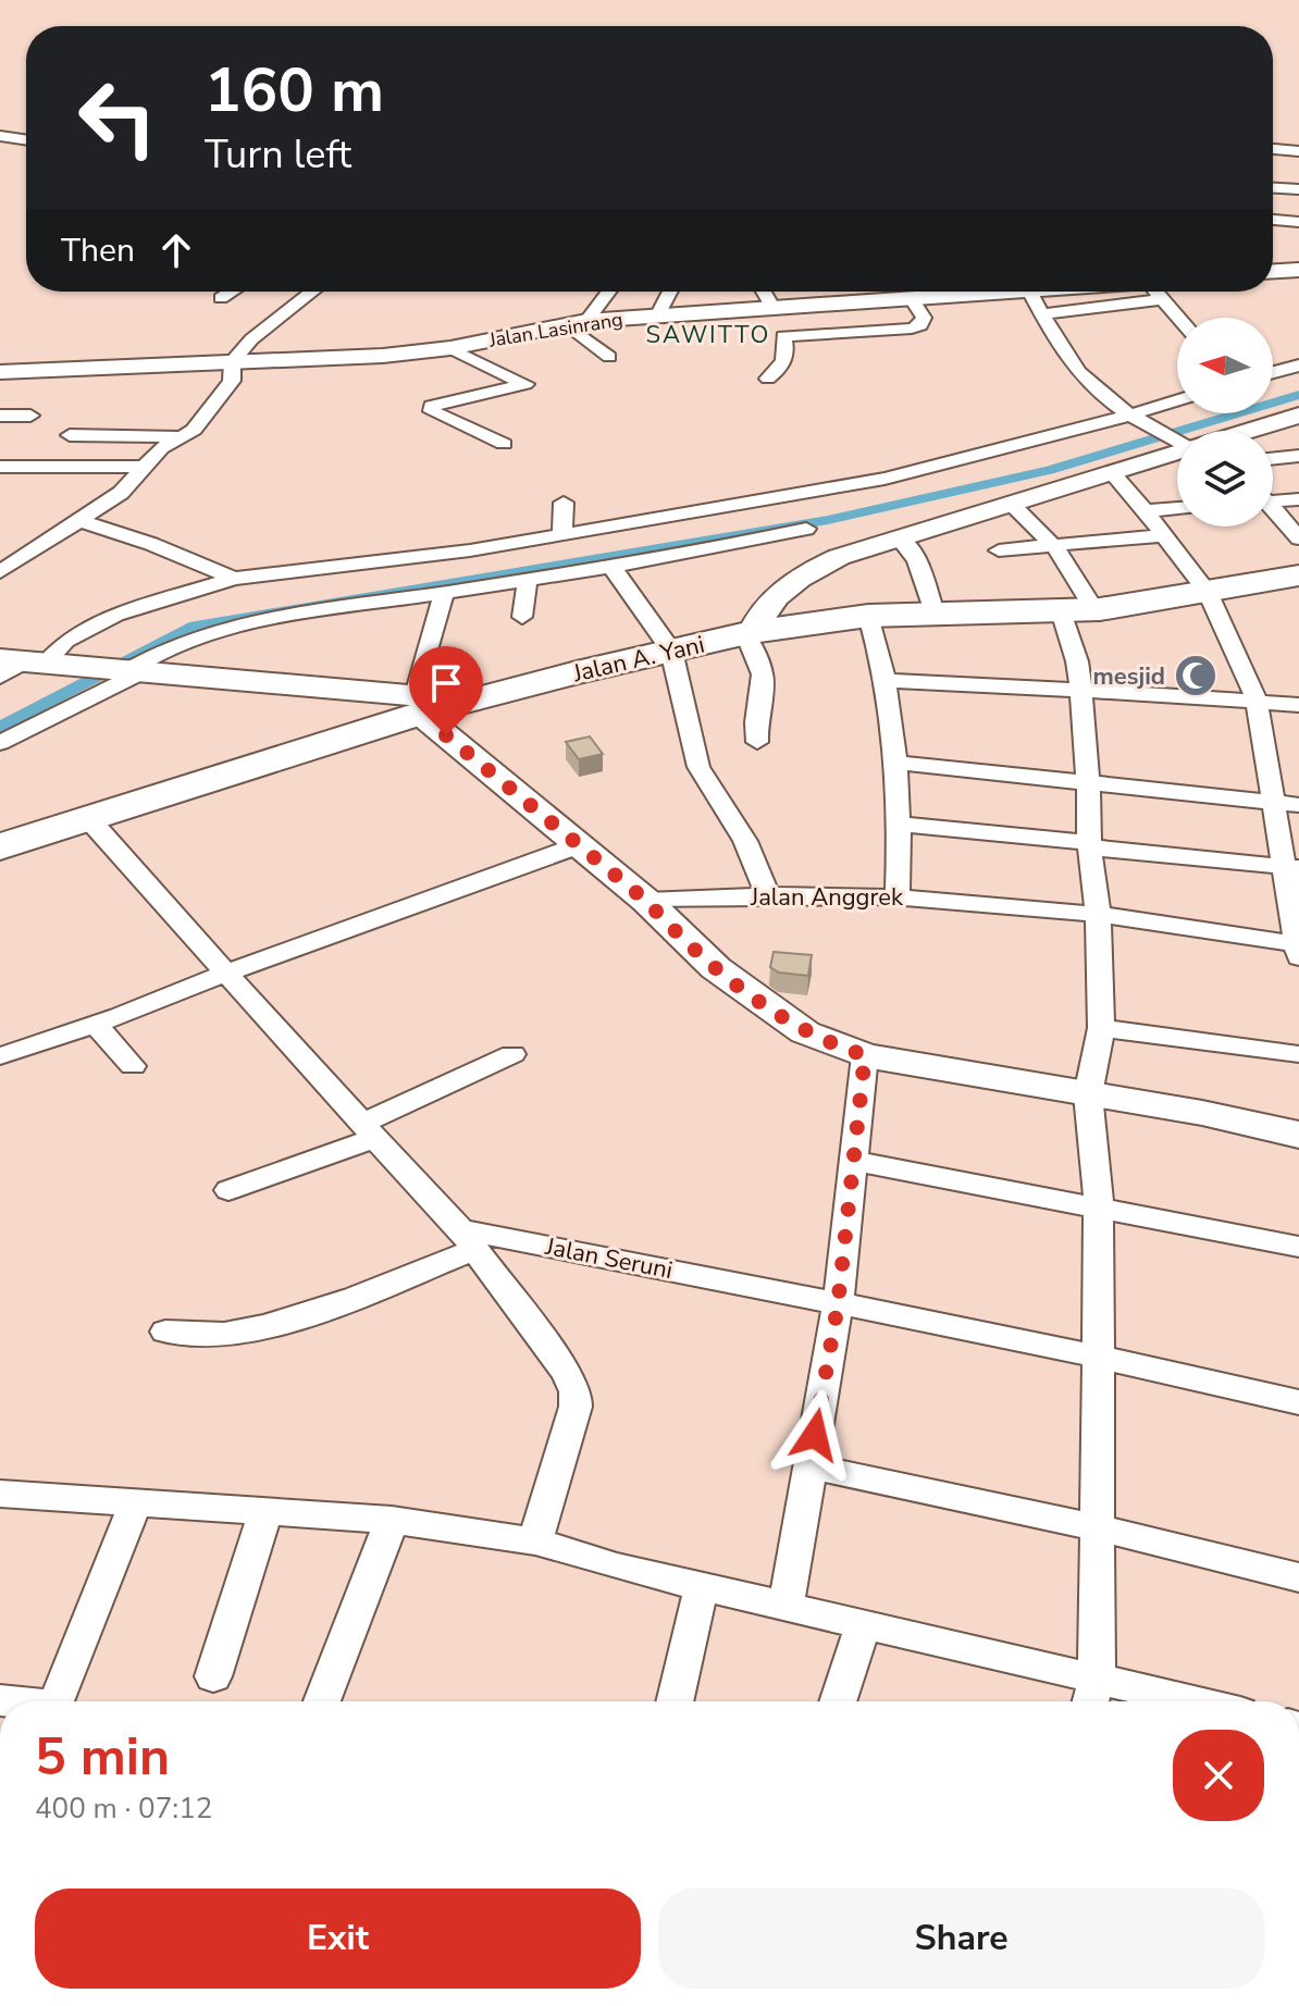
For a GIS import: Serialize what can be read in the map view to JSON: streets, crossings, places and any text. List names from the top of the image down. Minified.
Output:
{"streets":{"highway":["Jalan A. Yani"],"street":["Jalan Lasinrang","Jalan Anggrek","Jalan Seruni"]},"districts":["SAWITTO"],"places":{"mosque":["mesjid"]},"north":"left","page":{"turn":["160 m","Turn left"],"then":"Then","heading":["5 min","400 m · 07:12"],"buttons":["Exit","Share"]}}
